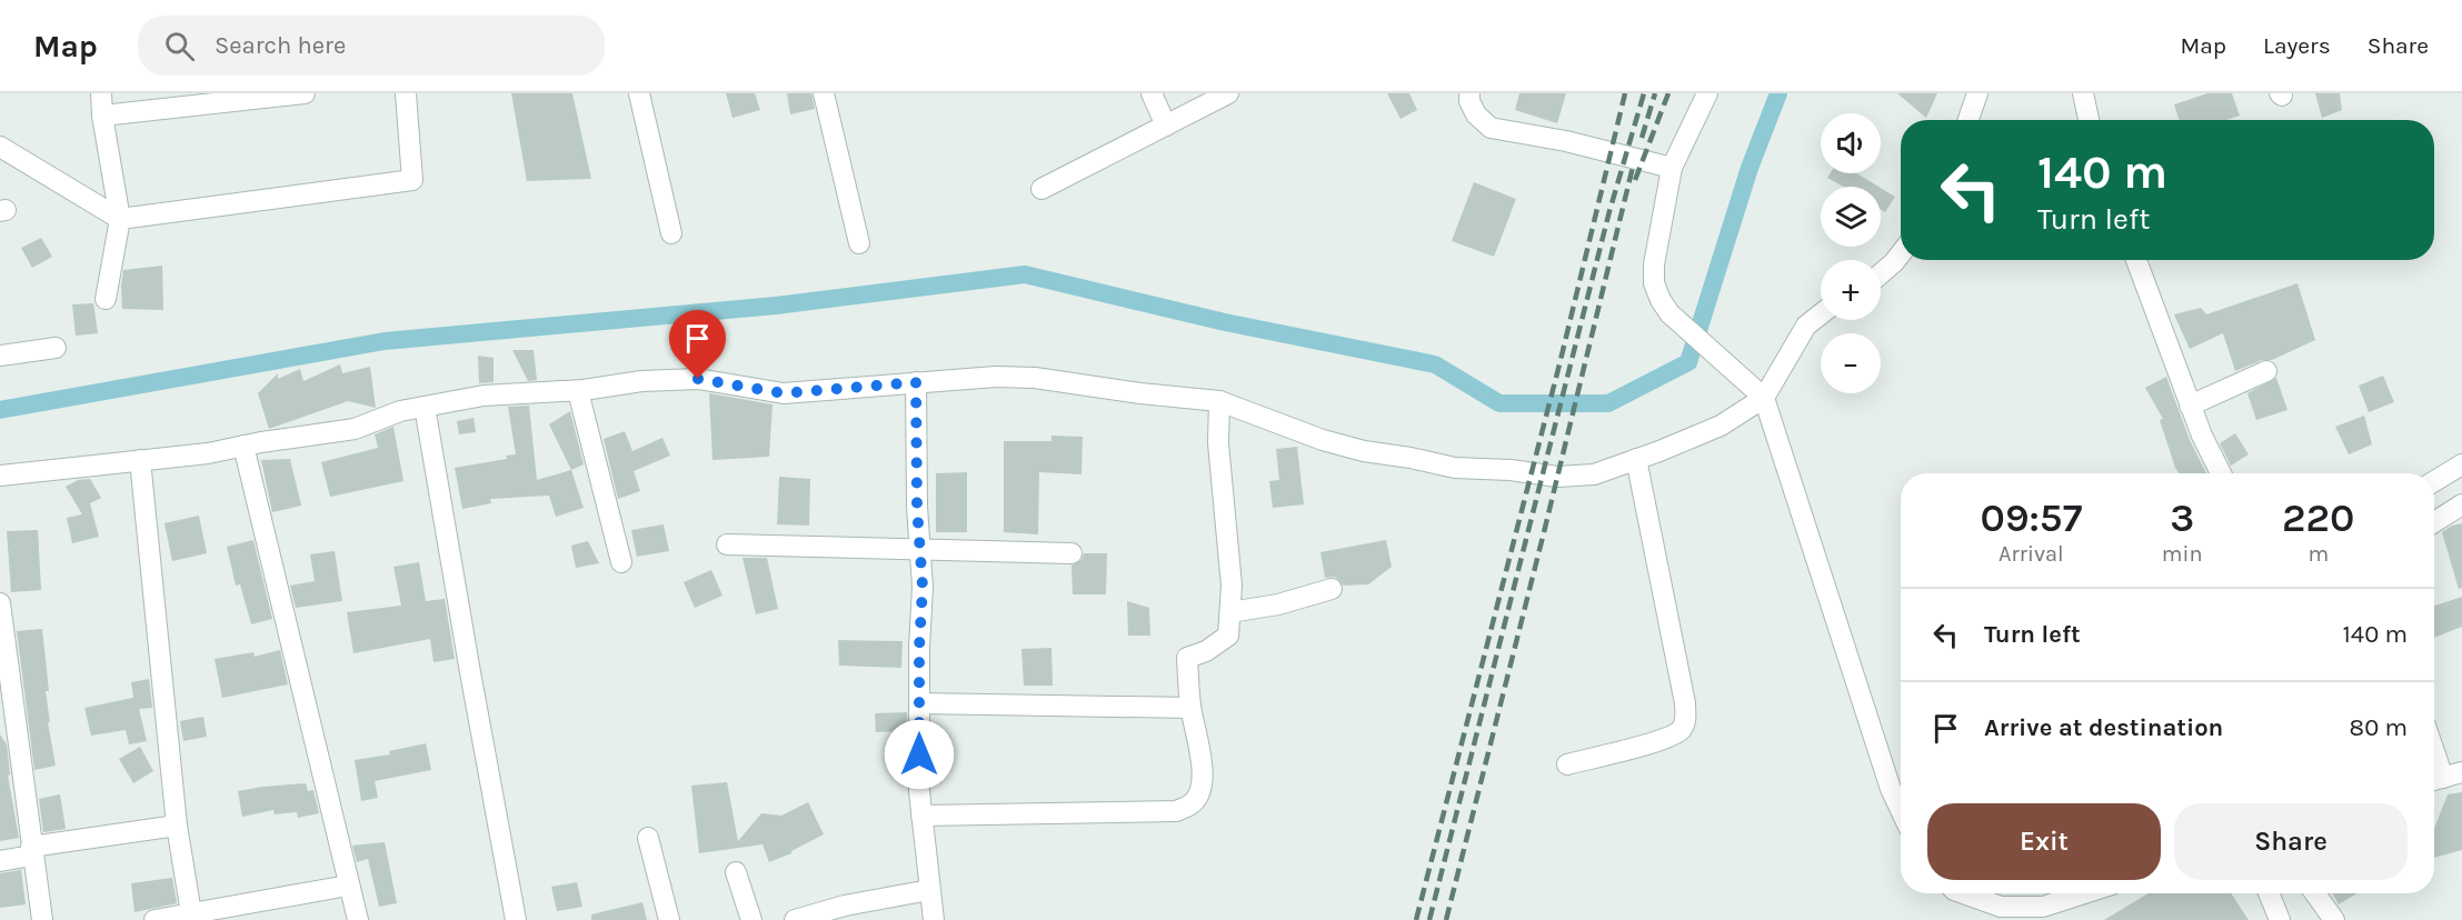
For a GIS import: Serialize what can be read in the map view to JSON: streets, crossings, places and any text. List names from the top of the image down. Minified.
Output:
{"page":{"header":"Map","search":"Search here","nav":["Map","Layers","Share"],"map_buttons":["+","−"],"turn":["140 m","Turn left"],"eta":["09:57","Arrival","3","min","220","m"],"list":[{"name":"Turn left","value":"140 m"},{"name":"Arrive at destination","value":"80 m"}],"buttons":["Exit","Share"]}}
